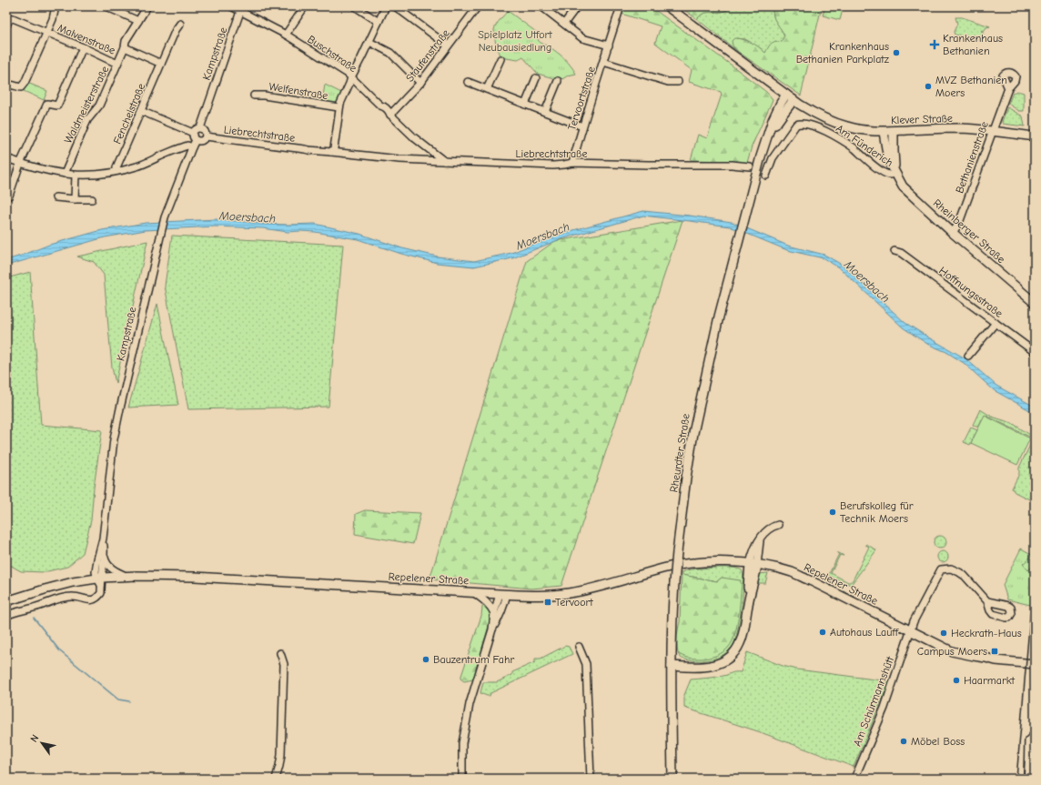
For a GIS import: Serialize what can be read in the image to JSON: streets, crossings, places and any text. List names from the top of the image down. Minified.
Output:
{"streets":{"main road":["Klever Straße","Rheinberger Straße","Rheurdter Straße","Repelener Straße"],"street":["Malvenstraße","Kampstraße","Buschstraße","Staufenstraße","Welfenstraße","Tervoortstraße","Waldmeisterstraße","Fenchelstraße","Liebrechtstraße","Am Fünderich","Bethanienstraße","Hoffnungsstraße","Am Schürmannshütt"]},"crossings":[["Malvenstraße","Waldmeisterstraße"],["Kampstraße","Buschstraße"],["Kampstraße","Liebrechtstraße"],["Kampstraße","Repelener Straße"],["Buschstraße","Staufenstraße"],["Buschstraße","Liebrechtstraße"],["Tervoortstraße","Liebrechtstraße"],["Klever Straße","Bethanienstraße"],["Klever Straße","Rheinberger Straße"],["Klever Straße","Rheurdter Straße"],["Am Fünderich","Rheinberger Straße"],["Bethanienstraße","Rheinberger Straße"],["Repelener Straße","Am Schürmannshütt"]],"water":["Moersbach"],"parks":["Spielplatz Utfort Neubausiedlung"],"places":{"health":["Krankenhaus Bethanien"],"other":["Krankenhaus Bethanien Parkplatz","MVZ Bethanien Moers","Berufskolleg für Technik Moers","Autohaus Lauff","Heckrath-Haus","Bauzentrum Fahr","Haarmarkt","Möbel Boss"],"transit":["Tervoort","Campus Moers"]},"north":"top left"}
